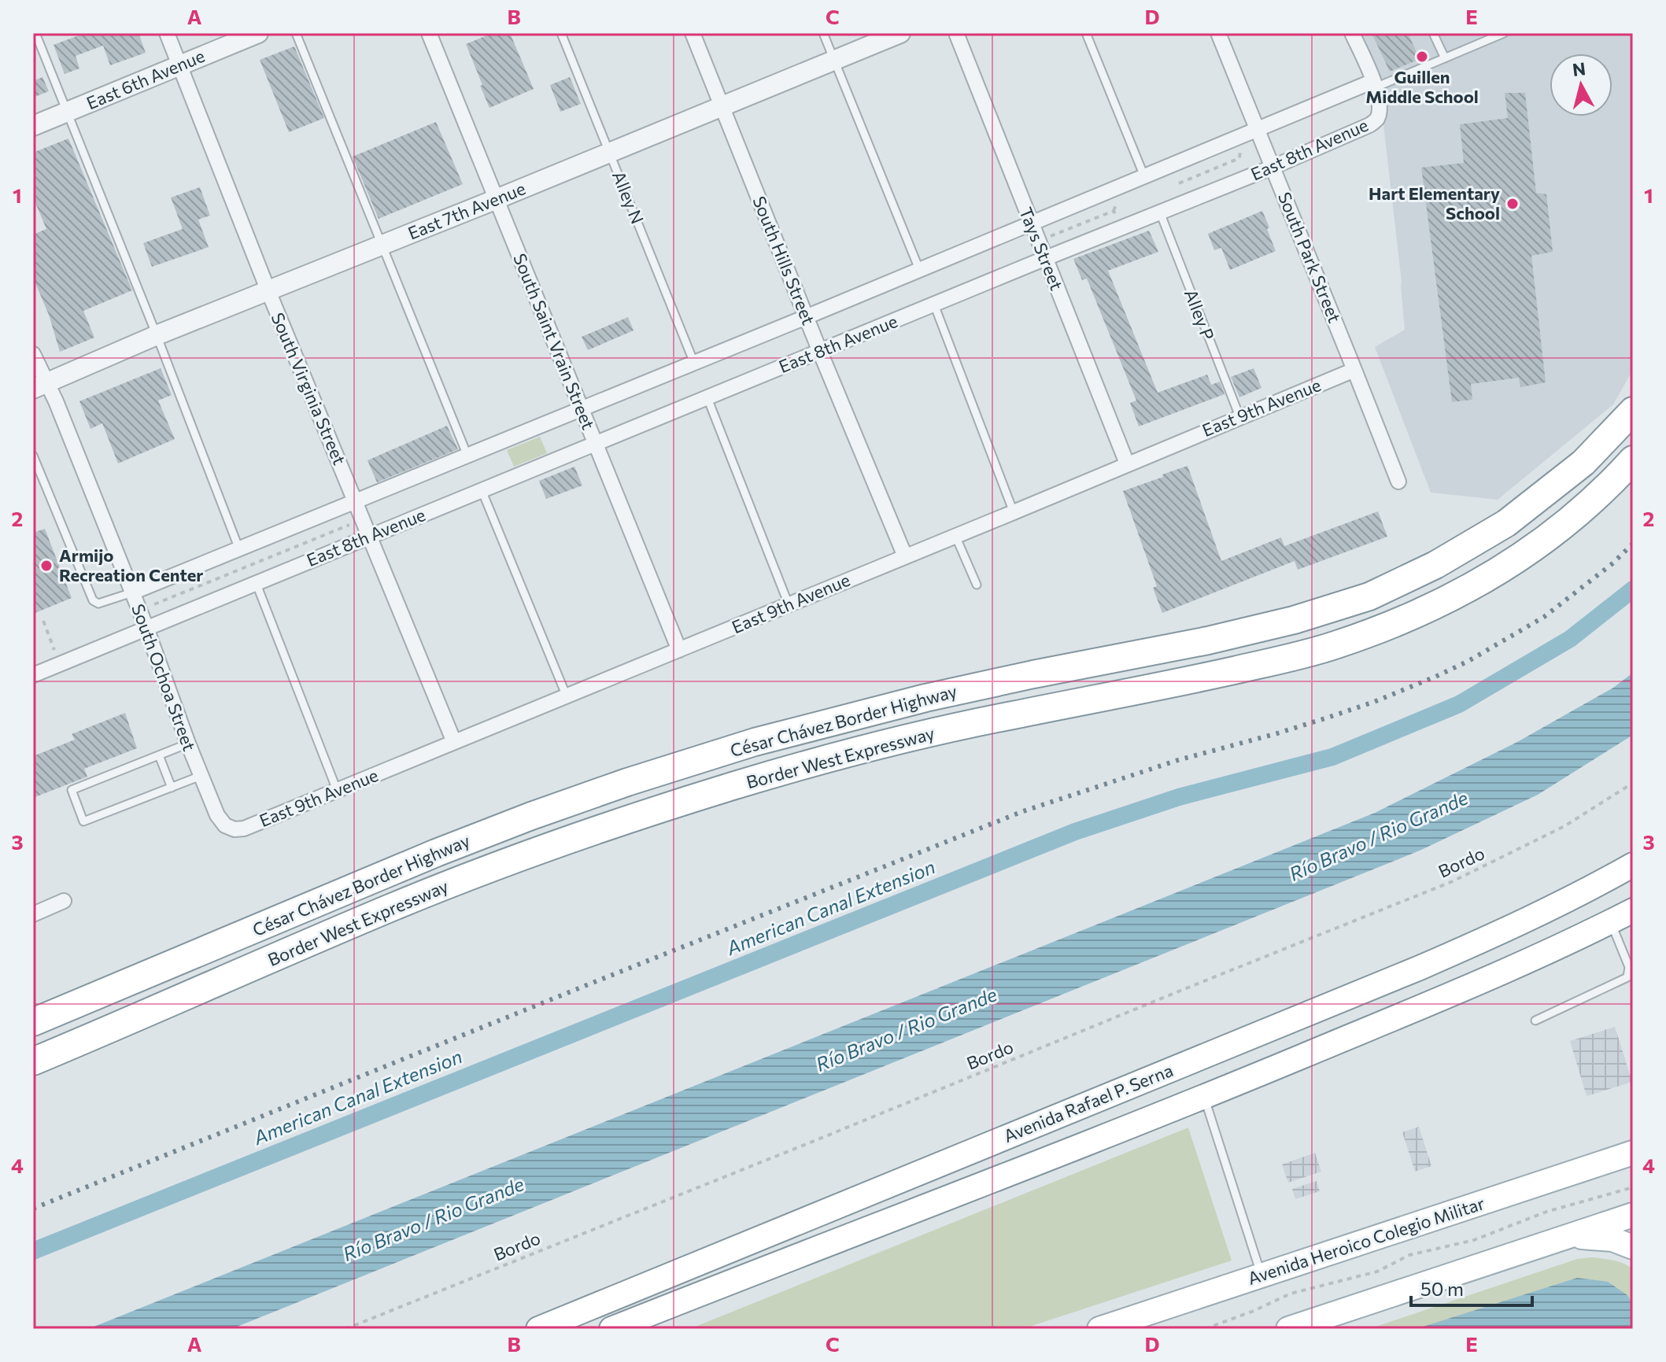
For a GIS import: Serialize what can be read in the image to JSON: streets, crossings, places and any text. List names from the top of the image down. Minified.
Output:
{"streets":{"highway":["César Chávez Border Highway","Border West Expressway"],"main road":["Avenida Rafael P. Serna","Avenida Heroico Colegio Militar"],"street":["East 6th Avenue","East 8th Avenue","East 7th Avenue","Tays Street","South Park Street","South Hills Street","South Saint Vrain Street","South Virginia Street","East 9th Avenue","South Ochoa Street"],"lane":["Alley N","Alley P"],"path":["Bordo"]},"crossings":[["East 6th Avenue","South Virginia Street"],["East 8th Avenue","Tays Street"],["East 8th Avenue","South Park Street"],["East 8th Avenue","South Hills Street"],["East 8th Avenue","Alley P"],["East 8th Avenue","South Saint Vrain Street"],["East 8th Avenue","South Virginia Street"],["East 8th Avenue","South Ochoa Street"],["Alley N","East 7th Avenue"],["East 7th Avenue","South Hills Street"],["East 7th Avenue","South Saint Vrain Street"],["East 7th Avenue","South Virginia Street"],["East 7th Avenue","South Ochoa Street"],["Tays Street","East 9th Avenue"],["South Park Street","East 9th Avenue"],["South Hills Street","East 9th Avenue"],["Alley P","East 9th Avenue"],["South Saint Vrain Street","East 9th Avenue"],["South Virginia Street","East 9th Avenue"],["East 9th Avenue","South Ochoa Street"]],"water":["Río Bravo / Rio Grande","American Canal Extension"],"places":["Guillen Middle School","Hart Elementary School","Armijo Recreation Center"],"scale_bar":"50 m","north":"top","grid":{"columns":["A","B","C","D","E"],"rows":["1","2","3","4"]}}
